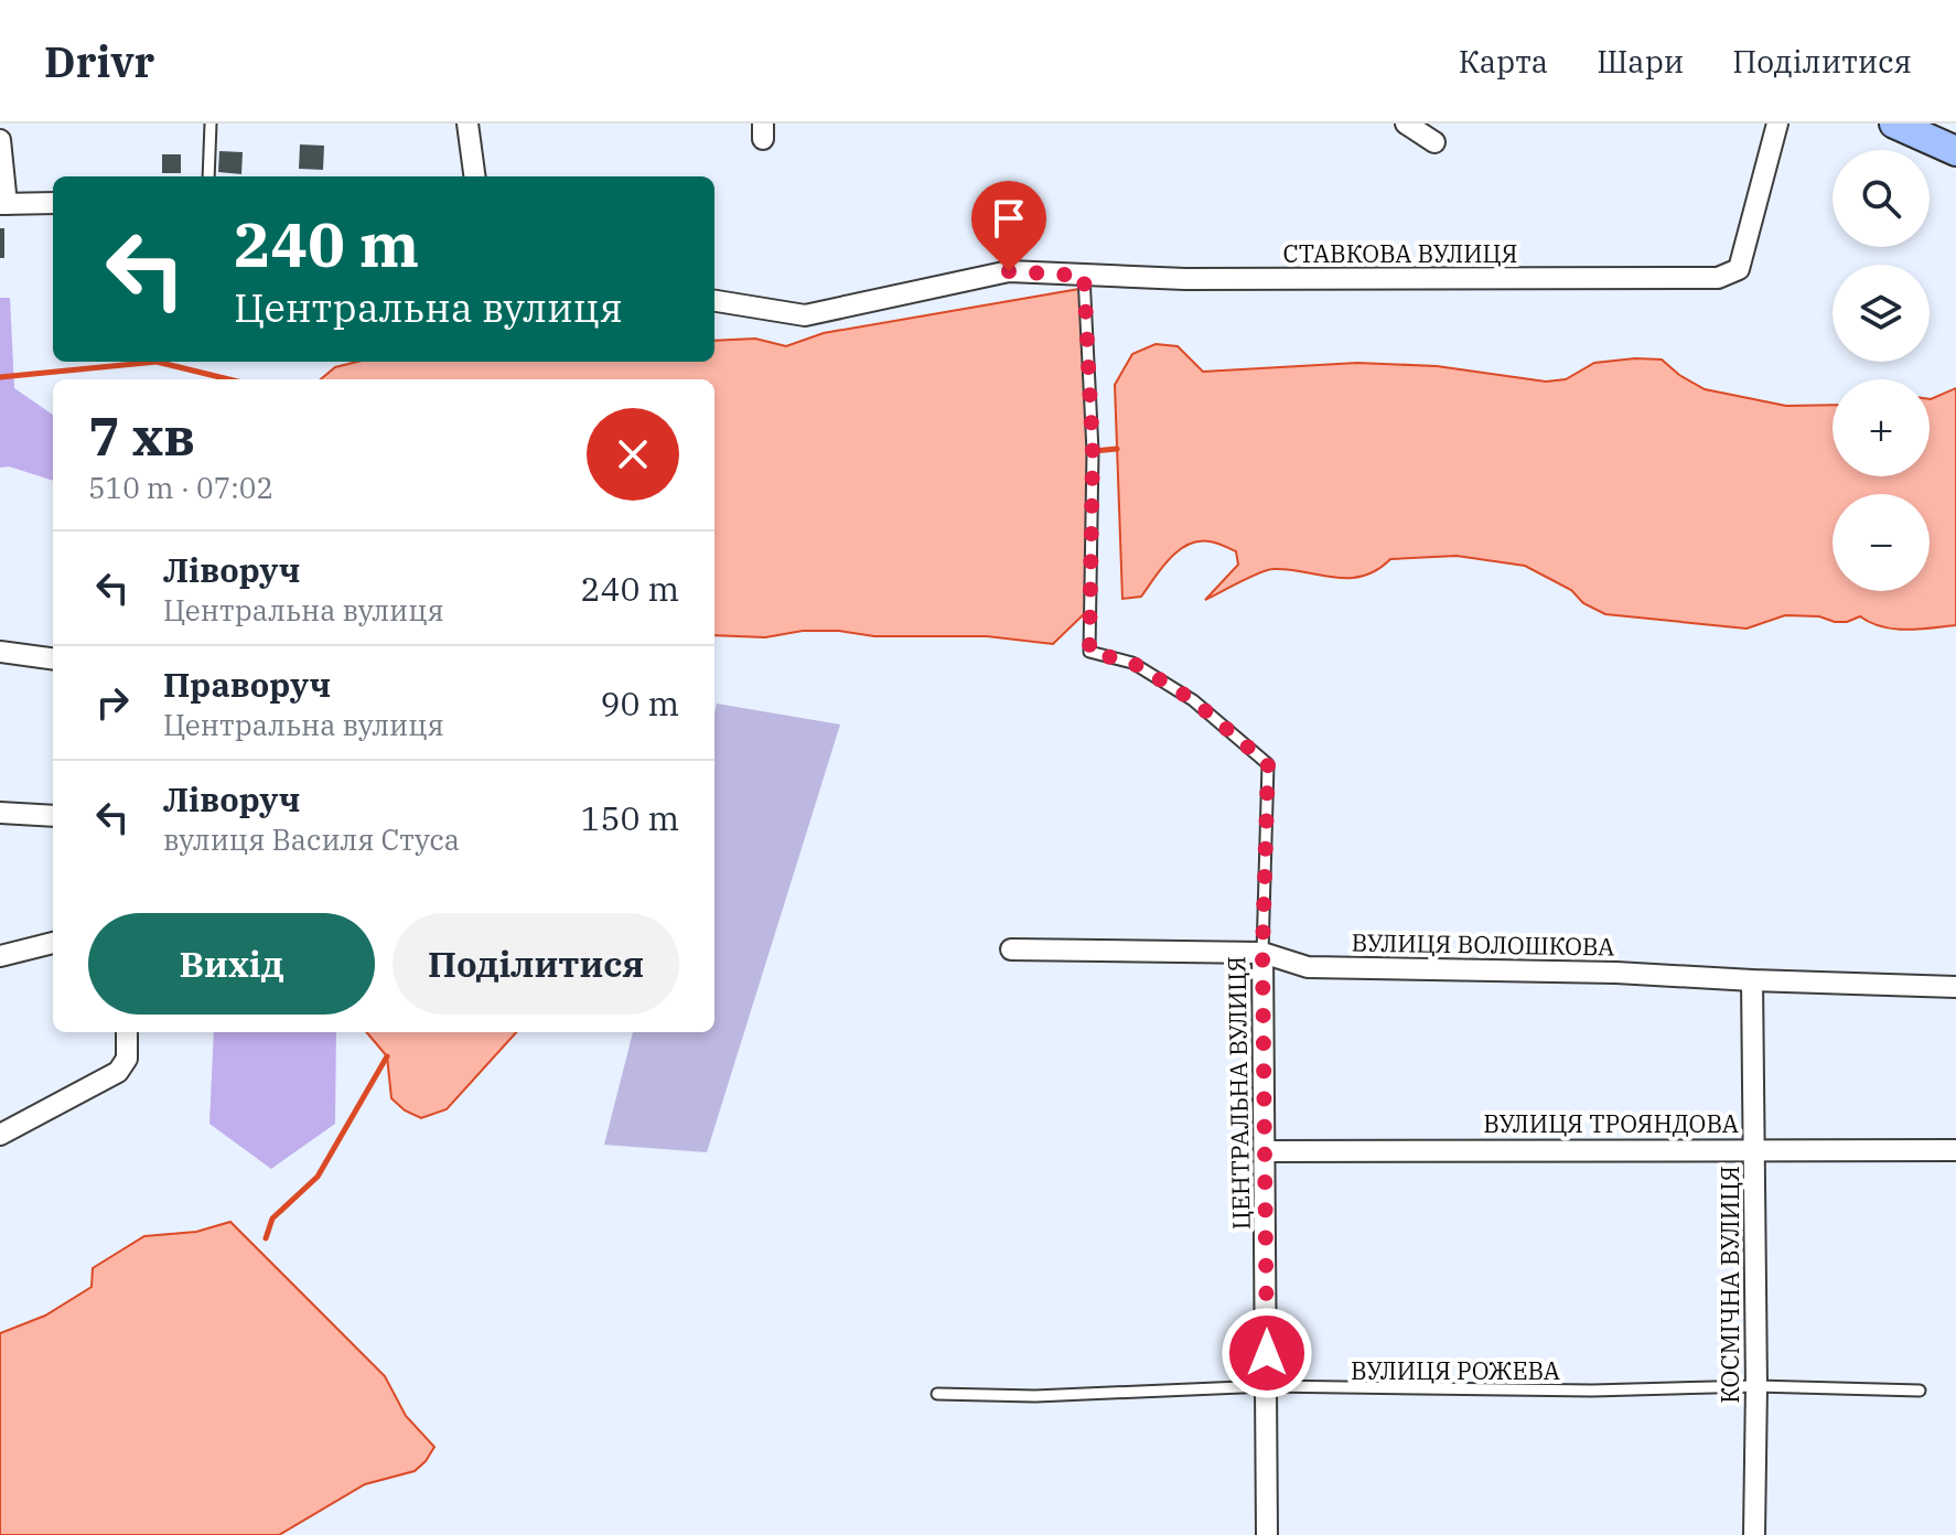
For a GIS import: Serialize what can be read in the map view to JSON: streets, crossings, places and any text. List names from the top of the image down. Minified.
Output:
{"streets":{"street":["СТАВКОВА ВУЛИЦЯ","ВУЛИЦЯ ВОЛОШКОВА","ЦЕНТРАЛЬНА ВУЛИЦЯ","ВУЛИЦЯ ТРОЯНДОВА","КОСМІЧНА ВУЛИЦЯ"],"lane":["ВУЛИЦЯ РОЖЕВА"]},"crossings":[["СТАВКОВА ВУЛИЦЯ","ЦЕНТРАЛЬНА ВУЛИЦЯ"],["ВУЛИЦЯ ВОЛОШКОВА","ЦЕНТРАЛЬНА ВУЛИЦЯ"],["ВУЛИЦЯ ВОЛОШКОВА","КОСМІЧНА ВУЛИЦЯ"],["ЦЕНТРАЛЬНА ВУЛИЦЯ","ВУЛИЦЯ ТРОЯНДОВА"],["ЦЕНТРАЛЬНА ВУЛИЦЯ","ВУЛИЦЯ РОЖЕВА"],["ВУЛИЦЯ ТРОЯНДОВА","КОСМІЧНА ВУЛИЦЯ"],["КОСМІЧНА ВУЛИЦЯ","ВУЛИЦЯ РОЖЕВА"]],"page":{"header":"Drivr","nav":["Карта","Шари","Поділитися"],"map_buttons":["+","−"],"turn":["240 m","Центральна вулиця"],"heading":["7 хв","510 m · 07:02"],"list":[{"name":"Ліворуч","note":"Центральна вулиця","value":"240 m"},{"name":"Праворуч","note":"Центральна вулиця","value":"90 m"},{"name":"Ліворуч","note":"вулиця Василя Стуса","value":"150 m"}],"buttons":["Вихід","Поділитися"]}}
